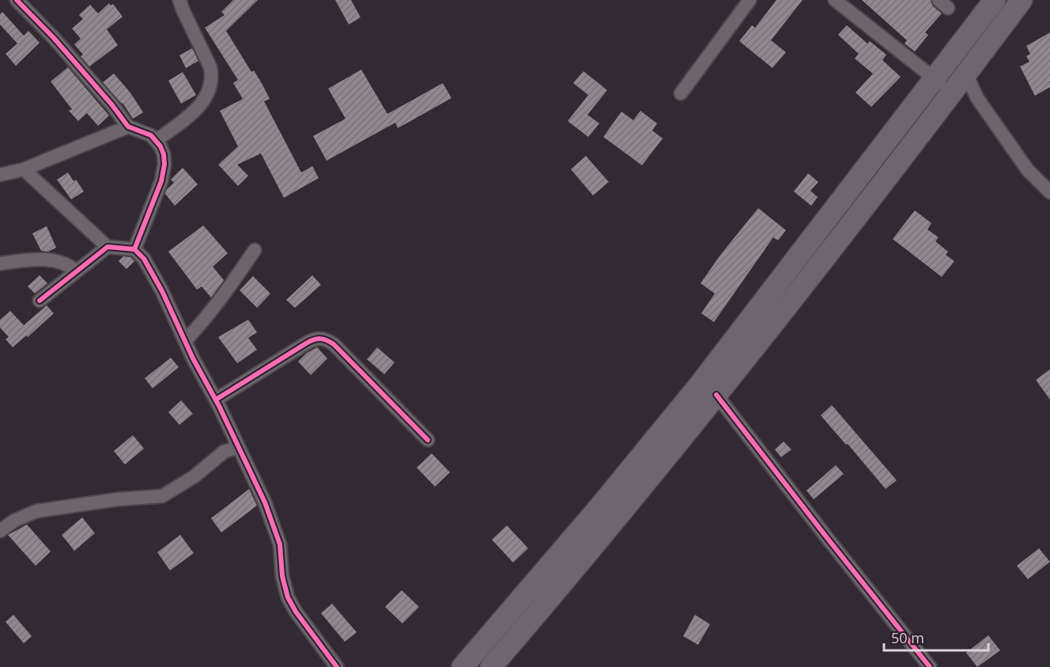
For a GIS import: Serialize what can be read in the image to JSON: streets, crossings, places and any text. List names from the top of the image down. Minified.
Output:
{"scale_bar":"50 m"}
